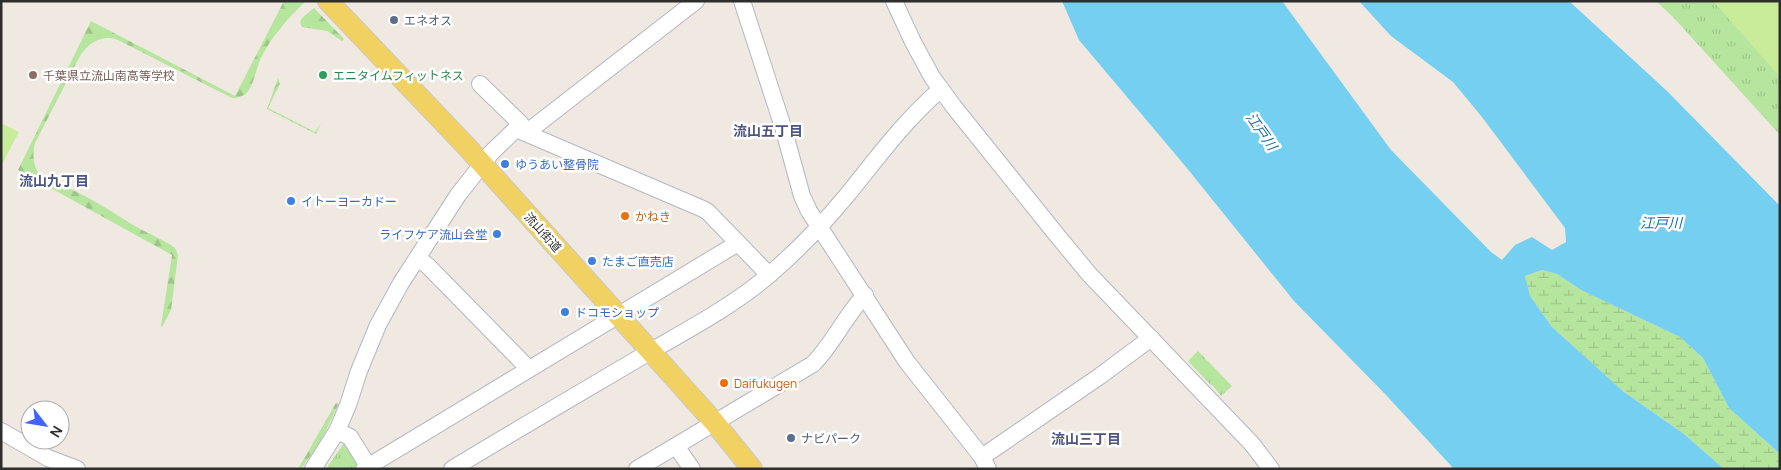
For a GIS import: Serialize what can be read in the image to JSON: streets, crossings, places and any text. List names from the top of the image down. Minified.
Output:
{"streets":{"main road":["流山街道"]},"districts":["流山五丁目","流山九丁目","流山三丁目"],"water":["江戸川"],"places":["エネオス","千葉県立流山南高等学校","エニタイムフィットネス","ゆうあい整骨院","イトーヨーカドー","かねき","ライフケア流山会堂","たまご直売店","ドコモショップ","Daifukugen","ナビパーク"],"north":"bottom right"}
